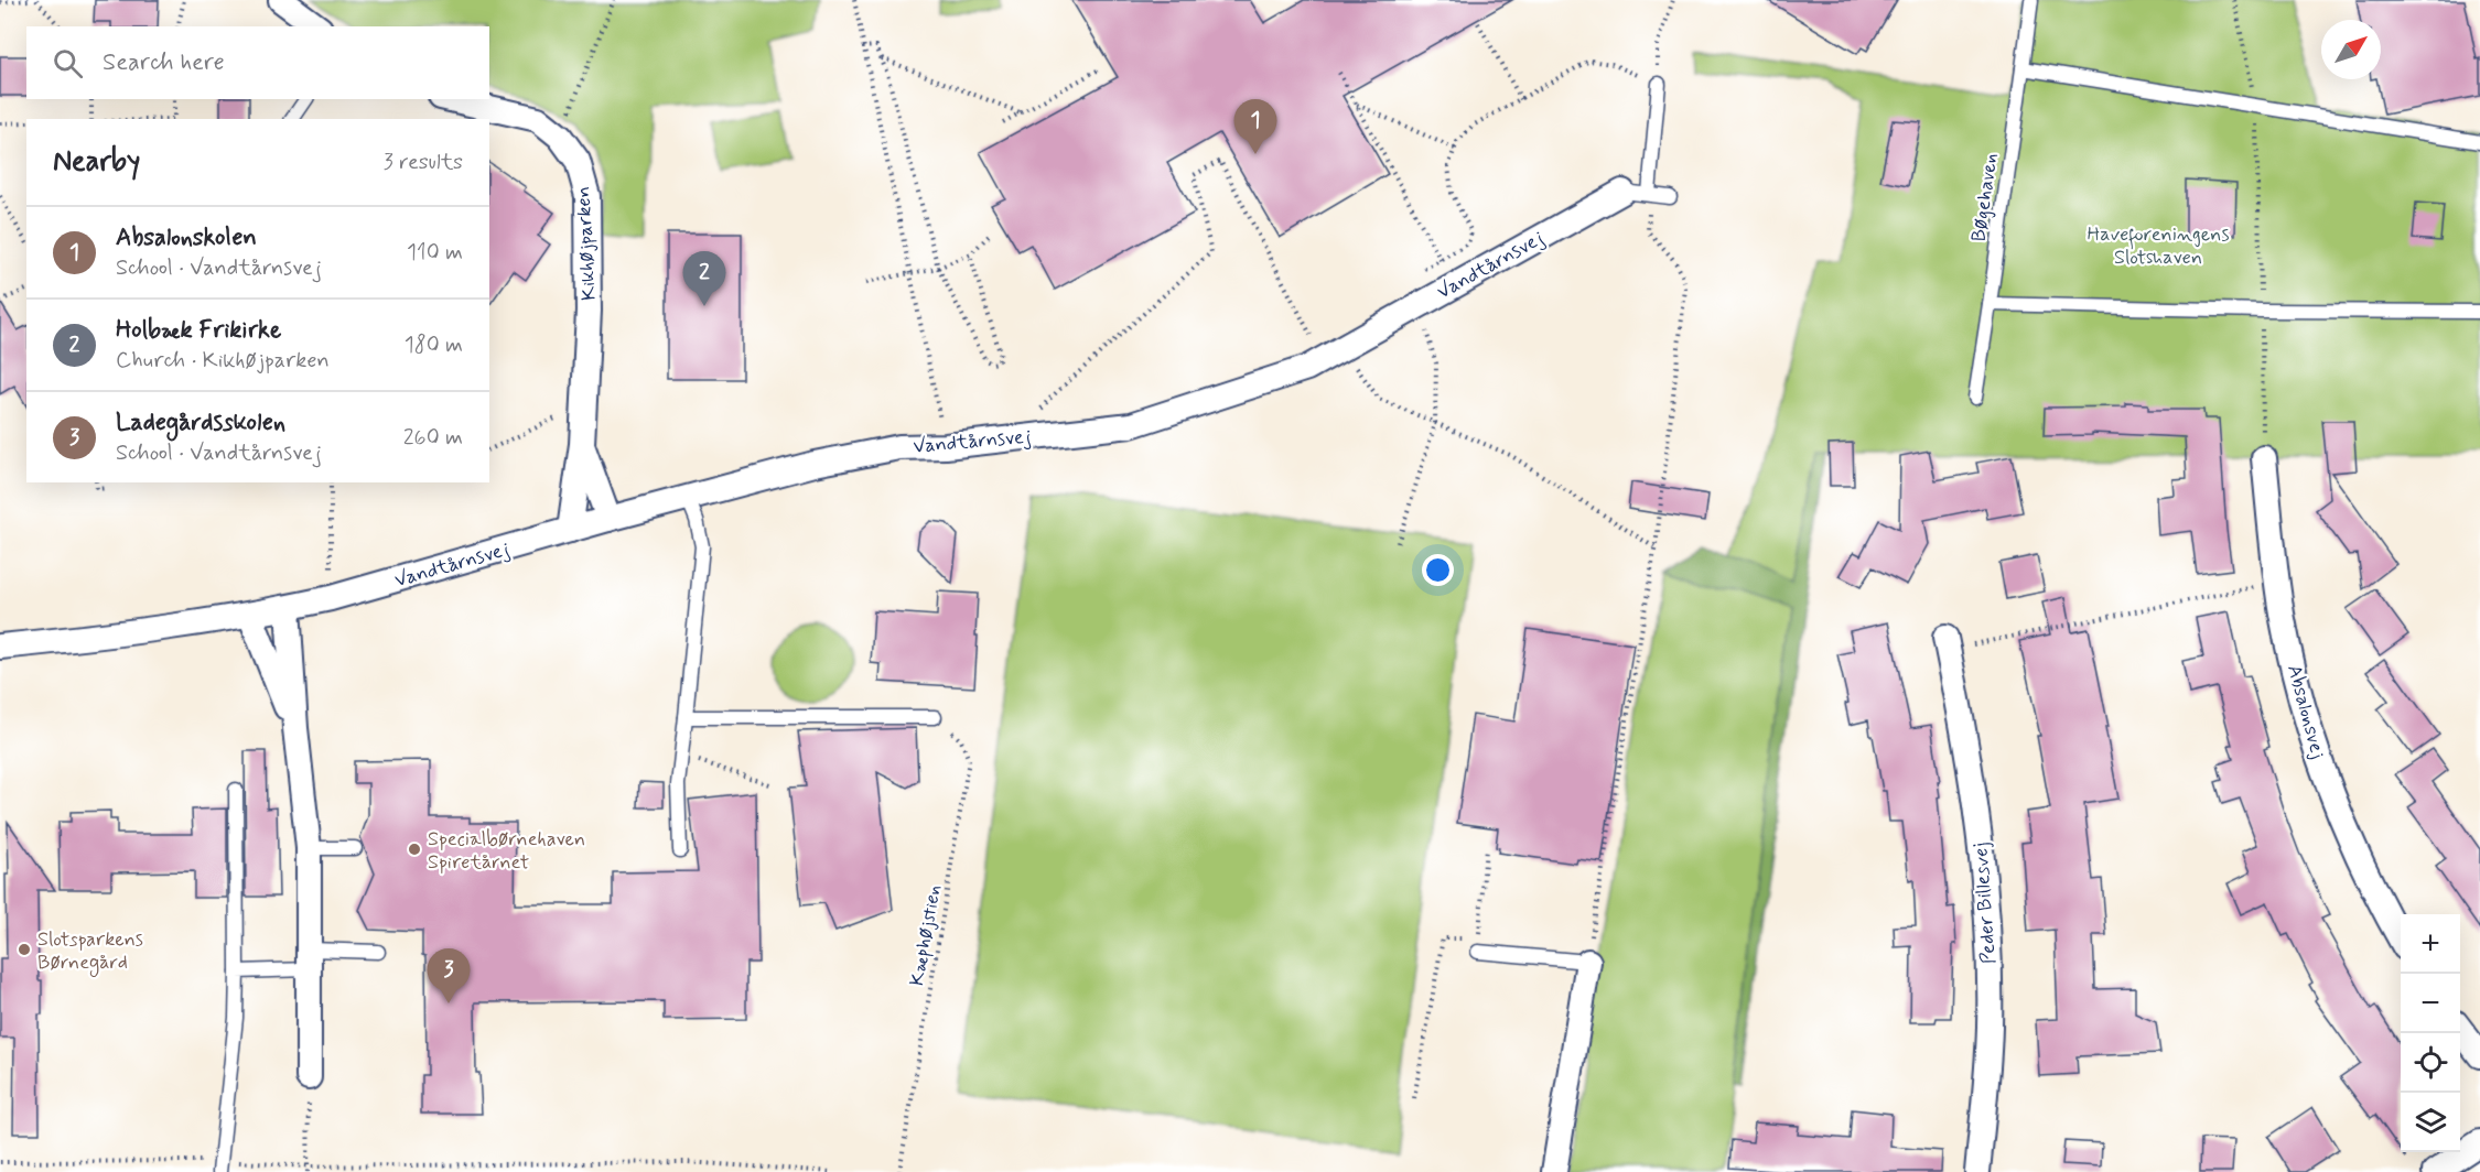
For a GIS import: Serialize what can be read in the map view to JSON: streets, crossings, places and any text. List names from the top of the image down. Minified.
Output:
{"streets":{"street":["Kikhøjparken","Vandtårnsvej","Absalonsvej","Peder Billesvej"],"lane":["Bøgehaven"],"path":["Kæphøjstien"]},"crossings":[["Kikhøjparken","Vandtårnsvej"]],"parks":["Haveforeningens Slotshaven"],"places":["Specialbørnehaven Spiretårnet","Slotsparkens Børnegård"],"north":"top right","page":{"search":"Search here","pins":["1","2","3"],"heading":["Nearby","3 results"],"list":[{"mark":"1","name":"Absalonskolen","note":"School · Vandtårnsvej","value":"110 m"},{"mark":"2","name":"Holbæk Frikirke","note":"Church · Kikhøjparken","value":"180 m"},{"mark":"3","name":"Ladegårdsskolen","note":"School · Vandtårnsvej","value":"260 m"}],"map_buttons":["+","−"]}}
